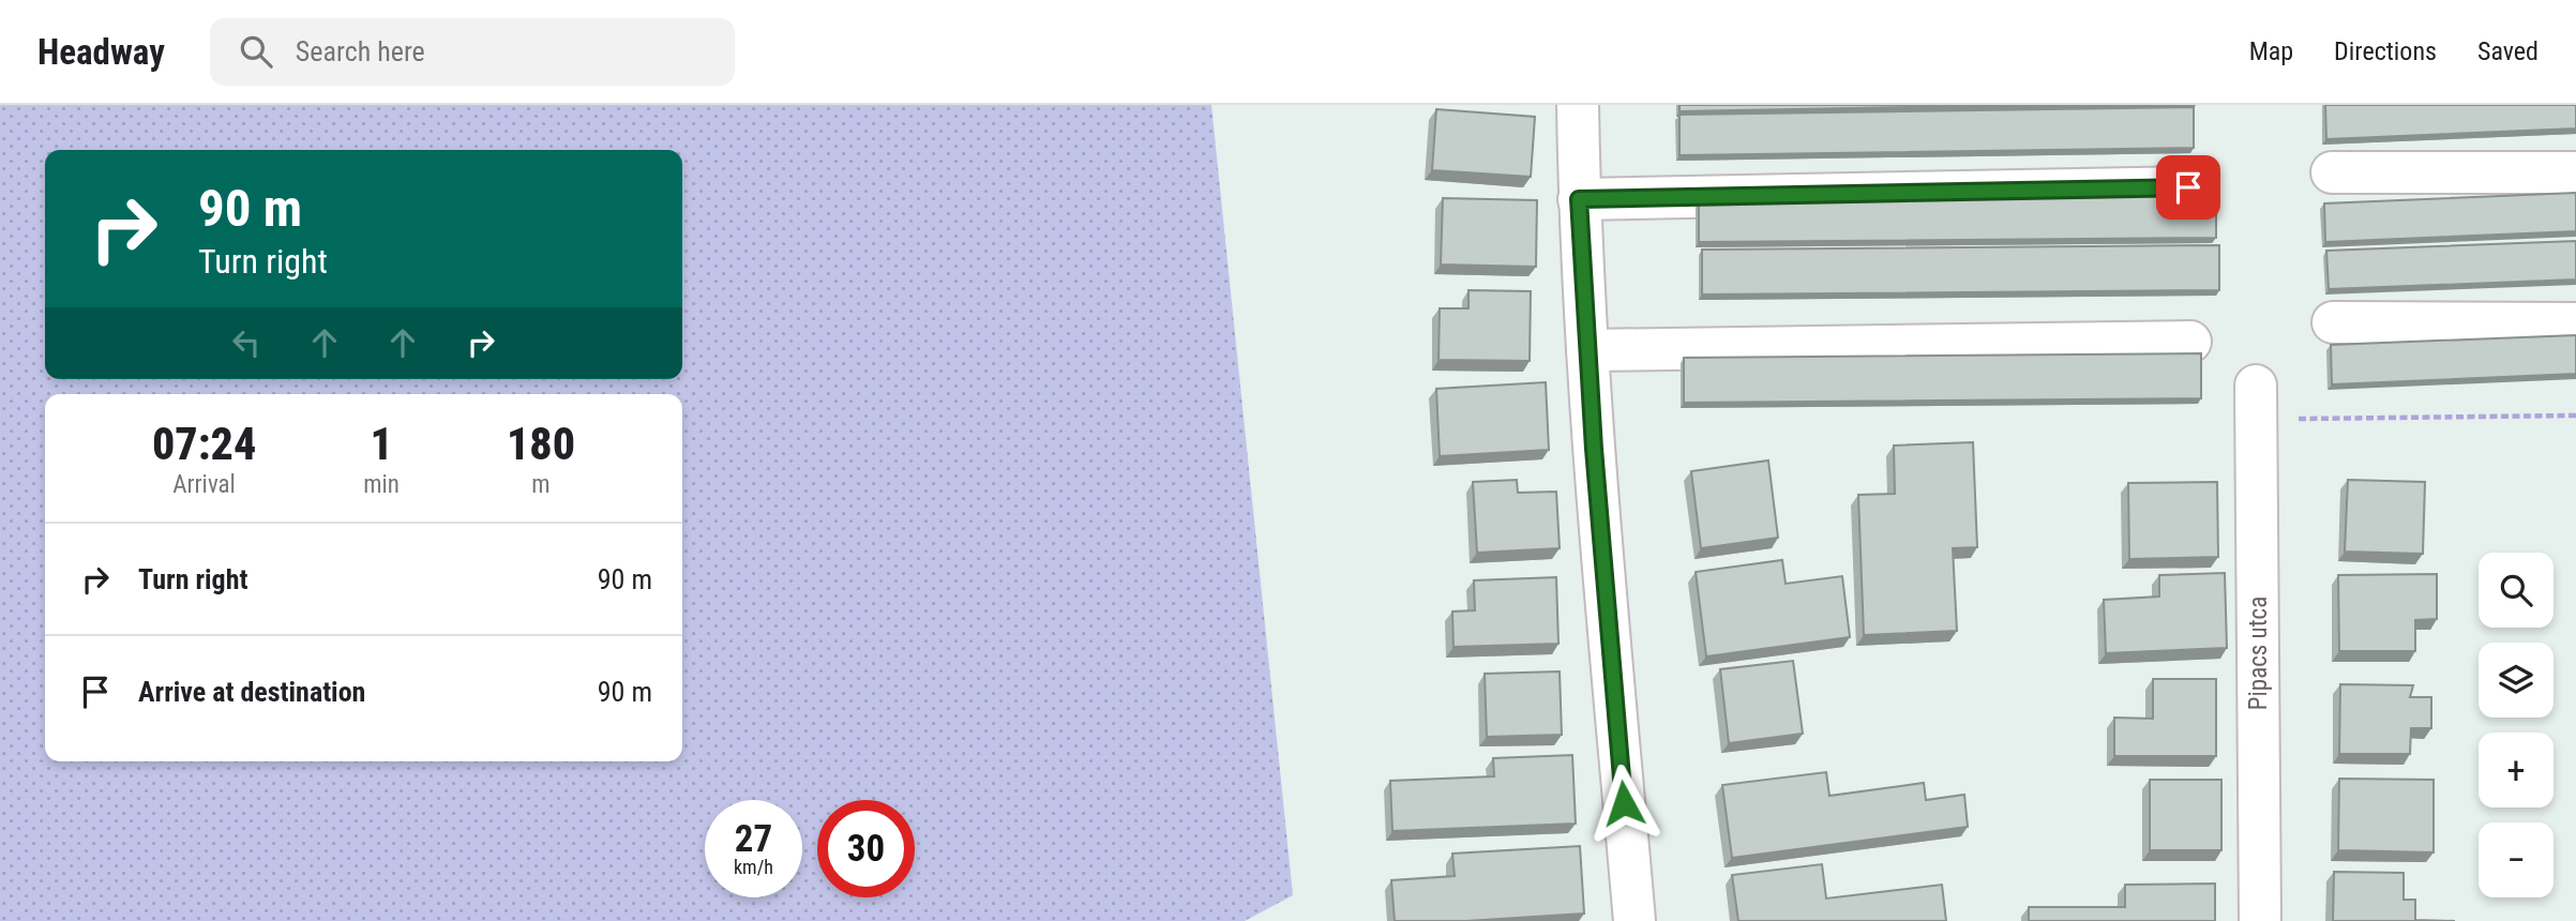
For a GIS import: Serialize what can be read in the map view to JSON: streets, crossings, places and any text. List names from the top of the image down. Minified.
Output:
{"streets":{"street":["Pipacs utca"]},"page":{"header":"Headway","search":"Search here","nav":["Map","Directions","Saved"],"turn":["90 m","Turn right"],"eta":["07:24","Arrival","1","min","180","m"],"list":[{"name":"Turn right","value":"90 m"},{"name":"Arrive at destination","value":"90 m"}],"map_buttons":["+","−"],"speed":"27 km/h","limit":"30"}}
